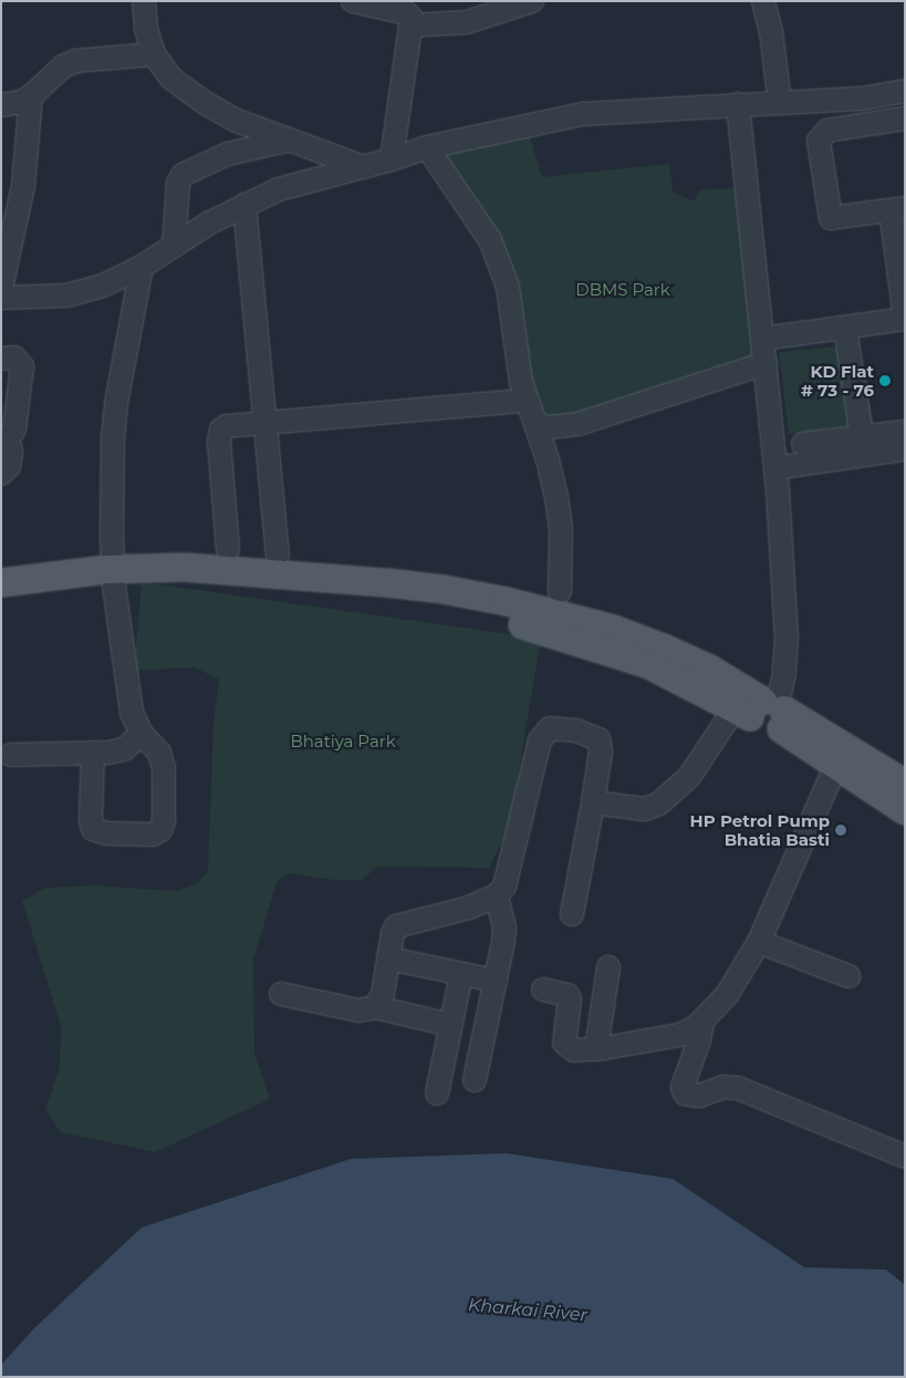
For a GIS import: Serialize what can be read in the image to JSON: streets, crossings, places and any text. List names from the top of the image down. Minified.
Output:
{"water":["Kharkai River"],"parks":["DBMS Park","Bhatiya Park"],"places":["KD Flat # 73 - 76","HP Petrol Pump Bhatia Basti"]}
